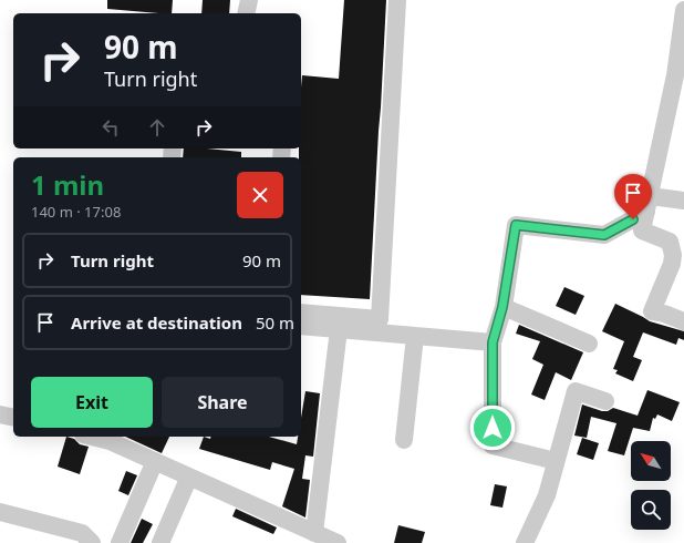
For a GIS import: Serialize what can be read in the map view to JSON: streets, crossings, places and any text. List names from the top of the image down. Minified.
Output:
{"north":"top left","page":{"turn":["90 m","Turn right"],"heading":["1 min","140 m · 17:08"],"list":[{"name":"Turn right","value":"90 m"},{"name":"Arrive at destination","value":"50 m"}],"buttons":["Exit","Share"]}}
